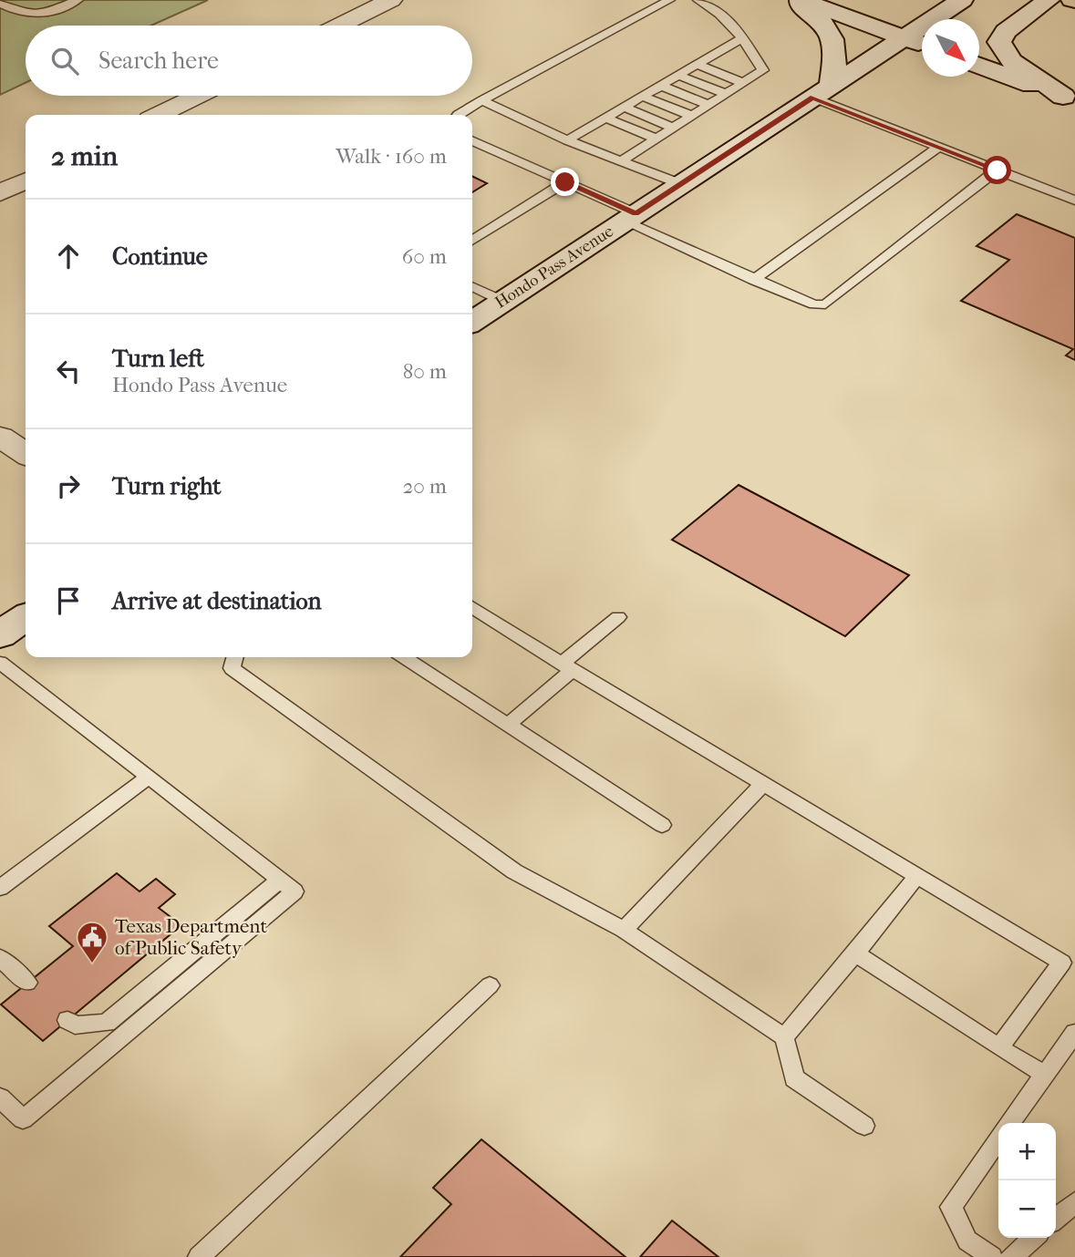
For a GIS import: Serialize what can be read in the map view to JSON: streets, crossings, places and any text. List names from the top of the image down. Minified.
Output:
{"streets":{"main road":["Hondo Pass Avenue"]},"places":{"public building":["Texas Department of Public Safety"]},"north":"bottom right","page":{"search":"Search here","heading":["2 min","Walk · 160 m"],"list":[["Continue","60 m"],["Turn left","Hondo Pass Avenue","80 m"],["Turn right","20 m"],"Arrive at destination"],"map_buttons":["+","−"]}}
